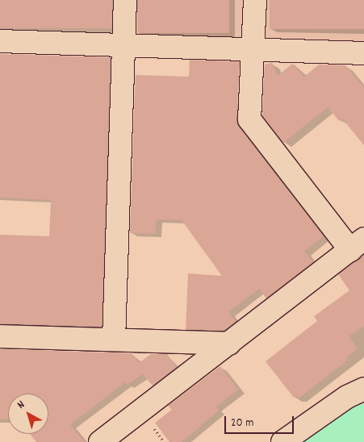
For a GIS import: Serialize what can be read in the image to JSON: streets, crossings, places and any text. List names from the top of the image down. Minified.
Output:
{"scale_bar":"20 m","north":"top left"}
